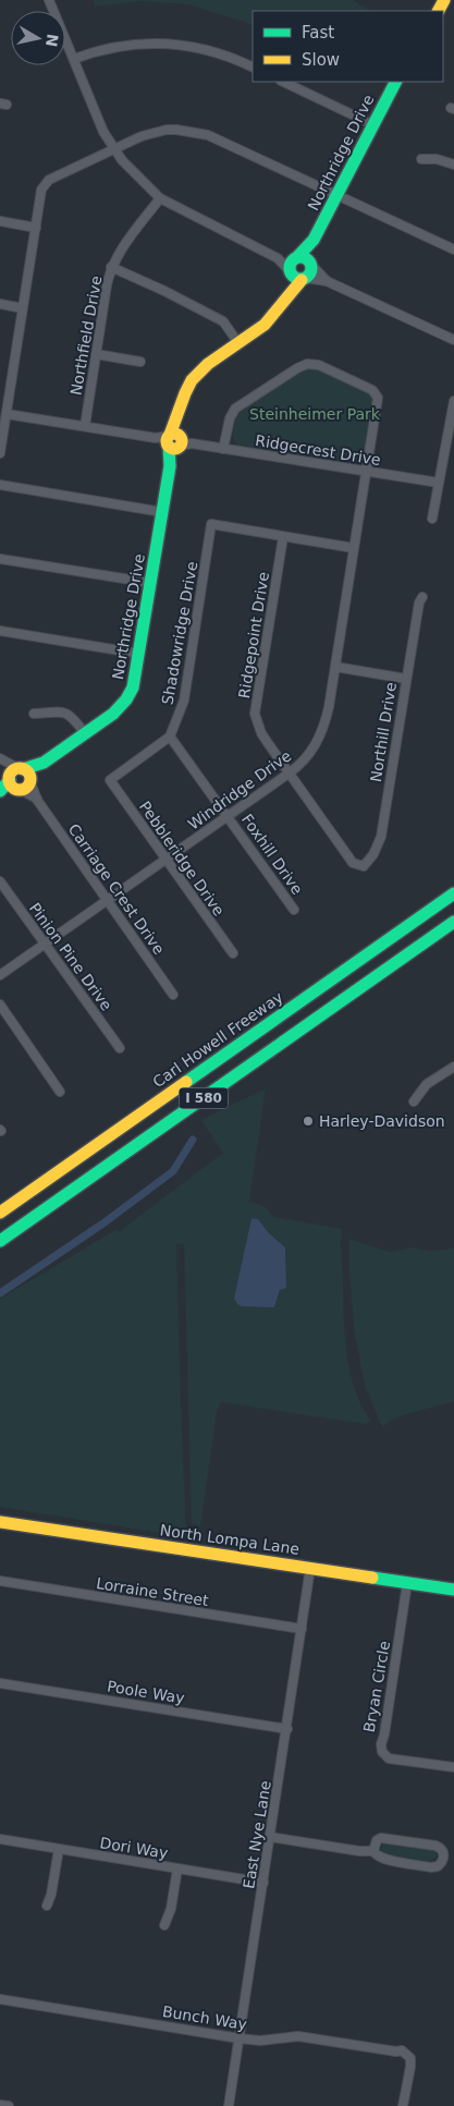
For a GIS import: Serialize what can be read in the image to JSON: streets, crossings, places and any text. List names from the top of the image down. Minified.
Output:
{"streets":{"main road":["Northridge Drive","Carl Howell Freeway","I 580","North Lompa Lane"],"street":["Northfield Drive","Ridgecrest Drive","Shadowridge Drive","Ridgepoint Drive","Northill Drive","Windridge Drive","Foxhill Drive","Pebbleridge Drive","Carriage Crest Drive","Pinion Pine Drive","Lorraine Street","Bryan Circle","Poole Way","East Nye Lane","Dori Way","Bunch Way"]},"crossings":[["Northridge Drive","Ridgecrest Drive"],["Northridge Drive","Carriage Crest Drive"],["Northfield Drive","Ridgecrest Drive"],["Ridgecrest Drive","Windridge Drive"],["Shadowridge Drive","Ridgepoint Drive"],["Shadowridge Drive","Foxhill Drive"],["Shadowridge Drive","Pebbleridge Drive"],["Ridgepoint Drive","Northill Drive"],["Ridgepoint Drive","Windridge Drive"],["Windridge Drive","Foxhill Drive"],["Windridge Drive","Pebbleridge Drive"],["Windridge Drive","Carriage Crest Drive"],["Windridge Drive","Pinion Pine Drive"],["Foxhill Drive","Pebbleridge Drive"],["North Lompa Lane","Bryan Circle"],["North Lompa Lane","East Nye Lane"],["Lorraine Street","East Nye Lane"],["Poole Way","East Nye Lane"],["East Nye Lane","Dori Way"],["East Nye Lane","Bunch Way"]],"parks":["Steinheimer Park"],"places":["Harley-Davidson"],"legend":["Fast","Slow"],"north":"right"}
